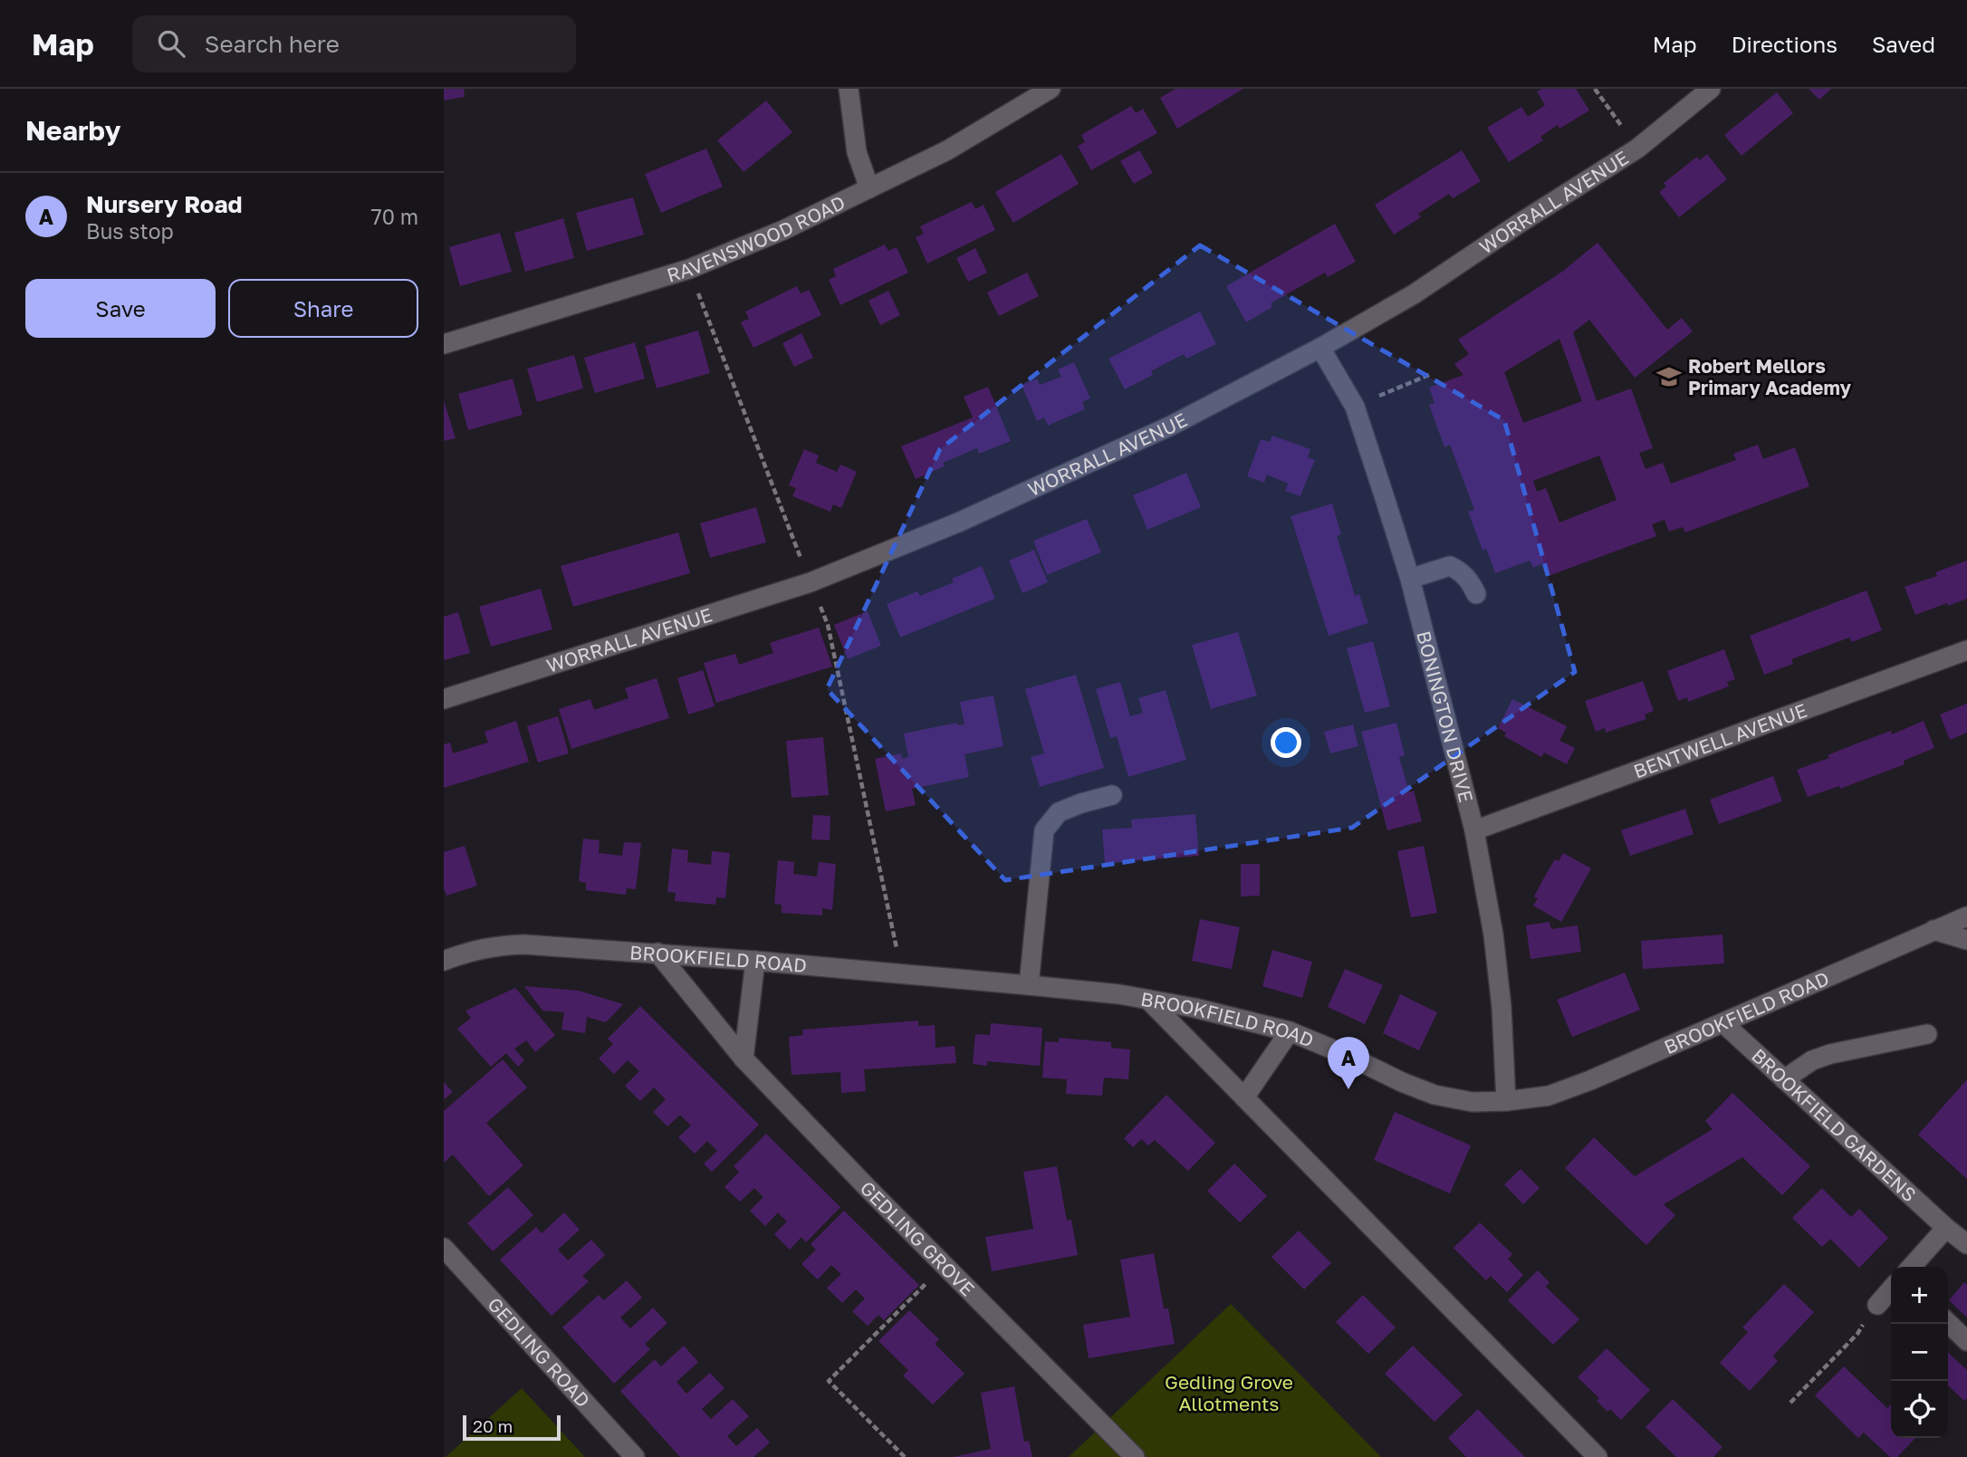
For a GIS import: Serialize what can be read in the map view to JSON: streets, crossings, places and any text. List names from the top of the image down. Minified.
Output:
{"streets":{"street":["WORRALL AVENUE","RAVENSWOOD ROAD","BONINGTON DRIVE","BENTWELL AVENUE","BROOKFIELD ROAD","BROOKFIELD GARDENS","GEDLING GROVE","GEDLING ROAD"]},"crossings":[["WORRALL AVENUE","BONINGTON DRIVE"],["BONINGTON DRIVE","BENTWELL AVENUE"],["BONINGTON DRIVE","BROOKFIELD ROAD"],["BROOKFIELD ROAD","BROOKFIELD GARDENS"],["BROOKFIELD ROAD","GEDLING GROVE"]],"parks":["Gedling Grove Allotments"],"places":{"school or university":["Robert Mellors Primary Academy"]},"scale_bar":"20 m","page":{"header":"Map","search":"Search here","nav":["Map","Directions","Saved"],"heading":"Nearby","list":[{"mark":"A","name":"Nursery Road","note":"Bus stop","value":"70 m"}],"buttons":["Save","Share"],"pins":"A","map_buttons":["+","−"],"scale":"20 m"}}
